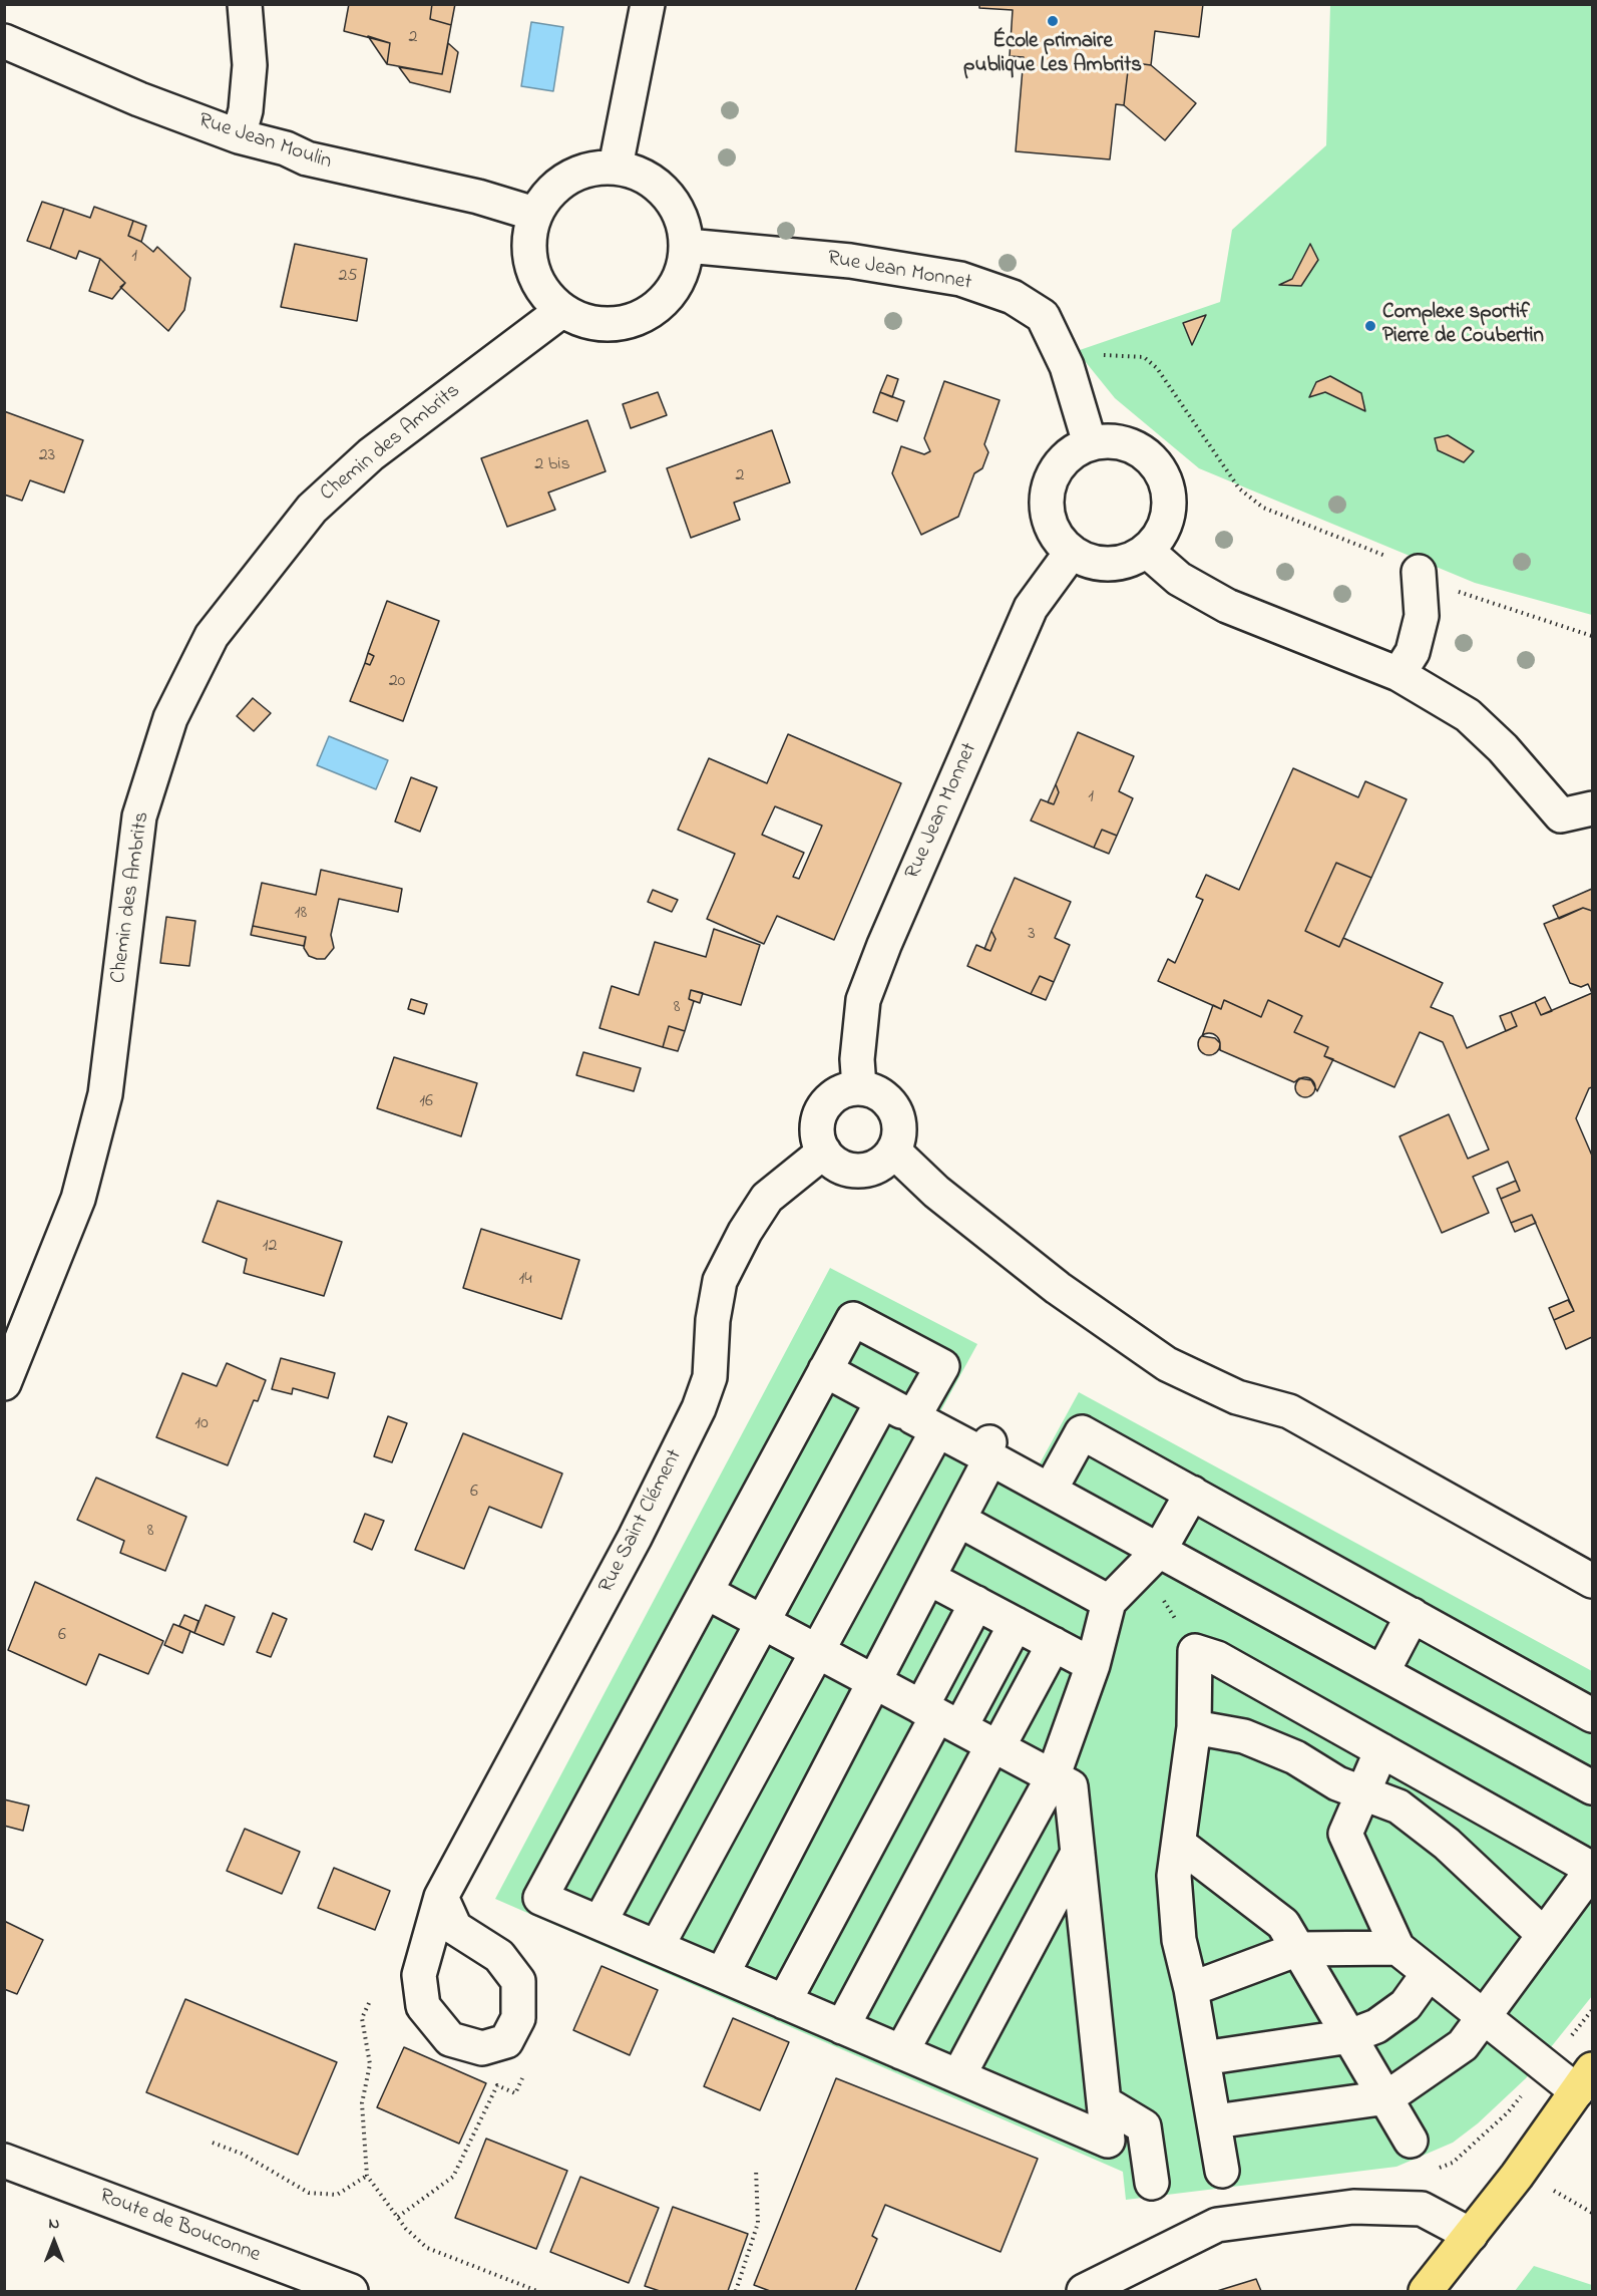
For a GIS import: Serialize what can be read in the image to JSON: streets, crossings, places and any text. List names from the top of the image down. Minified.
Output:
{"streets":{"street":["Rue Jean Moulin","Rue Jean Monnet","Chemin des Ambrits","Rue Saint Clément","Route de Bouconne"]},"crossings":[["Rue Jean Moulin","Rue Jean Monnet"],["Rue Jean Moulin","Chemin des Ambrits"],["Rue Jean Monnet","Chemin des Ambrits"],["Rue Jean Monnet","Rue Saint Clément"]],"places":["École primaire publique Les Ambrits","Complexe sportif Pierre de Coubertin"],"house_numbers":["2","1","25","23","2 bis","2","20","1","18","3","8","16","12","14","10","6","8","6"],"north":"top"}
